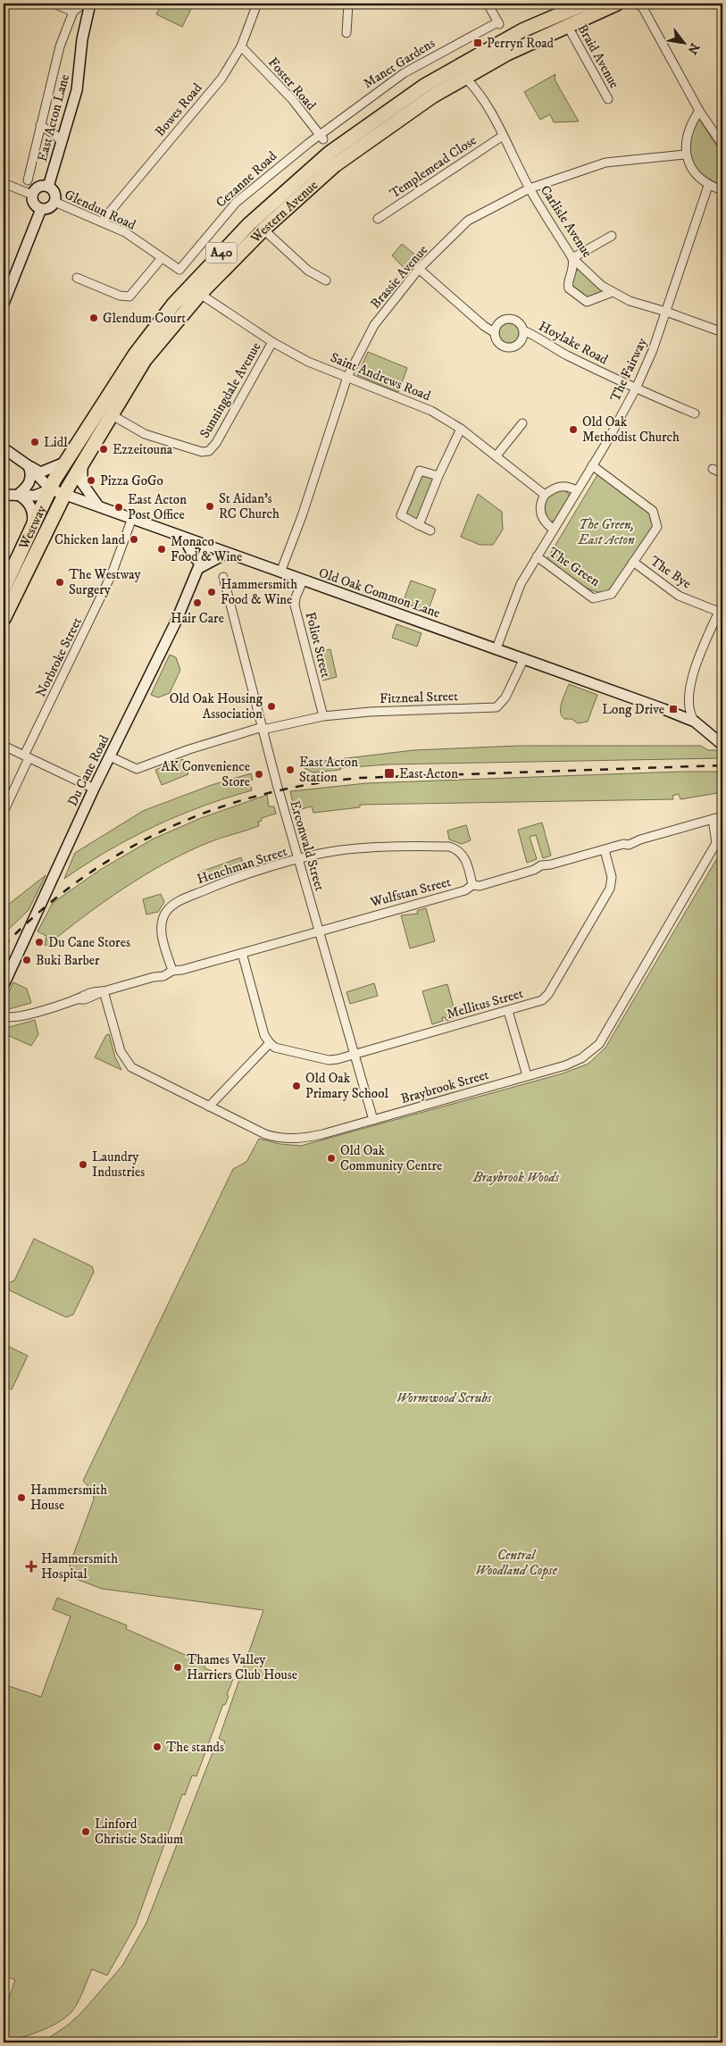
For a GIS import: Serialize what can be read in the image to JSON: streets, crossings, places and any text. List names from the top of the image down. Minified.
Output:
{"streets":{"highway":["Western Avenue","A40","Westway"],"street":["Braid Avenue","Manet Gardens","Foster Road","Bowes Road","East Acton Lane","Templemead Close","Cezanne Road","Glendun Road","Carlisle Avenue","Brassie Avenue","Hoylake Road","The Fairway","Saint Andrews Road","Sunningdale Avenue","The Green","The Bye","Old Oak Common Lane","Foliot Street","Norbroke Street","Fitzneal Street","Du Cane Road","Erconwald Street","Henchman Street","Wulfstan Street","Mellitus Street","Braybrook Street"]},"crossings":[["Braid Avenue","Western Avenue"],["Manet Gardens","Foster Road"],["Manet Gardens","Cezanne Road"],["Foster Road","Bowes Road"],["Foster Road","Cezanne Road"],["Bowes Road","Glendun Road"],["East Acton Lane","Glendun Road"],["Templemead Close","Carlisle Avenue"],["Cezanne Road","Glendun Road"],["Western Avenue","Carlisle Avenue"],["Western Avenue","Saint Andrews Road"],["Western Avenue","Sunningdale Avenue"],["Western Avenue","Westway"],["Western Avenue","Old Oak Common Lane"],["Carlisle Avenue","Brassie Avenue"],["Carlisle Avenue","The Fairway"],["Brassie Avenue","Hoylake Road"],["Brassie Avenue","Saint Andrews Road"],["Brassie Avenue","Old Oak Common Lane"],["Hoylake Road","The Fairway"],["The Fairway","The Green"],["The Fairway","Old Oak Common Lane"],["Saint Andrews Road","Sunningdale Avenue"],["Westway","Old Oak Common Lane"],["The Green","The Bye"],["Old Oak Common Lane","Foliot Street"],["Old Oak Common Lane","Norbroke Street"],["Old Oak Common Lane","Fitzneal Street"],["Old Oak Common Lane","Du Cane Road"],["Foliot Street","Fitzneal Street"],["Fitzneal Street","Erconwald Street"],["Erconwald Street","Henchman Street"],["Erconwald Street","Wulfstan Street"],["Erconwald Street","Mellitus Street"],["Erconwald Street","Braybrook Street"],["Henchman Street","Wulfstan Street"],["Wulfstan Street","Mellitus Street"],["Wulfstan Street","Braybrook Street"]],"parks":["The Green, East Acton","Braybrook Woods","Wormwood Scrubs","Central Woodland Copse"],"places":{"transit":["Perryn Road","Long Drive","East Acton"],"other":["Glendum Court","Old Oak Methodist Church","Lidl","Ezzeitouna","Pizza GoGo","St Aidan's RC Church","East Acton Post Office","Chicken land","Monaco Food & Wine","The Westway Surgery","Hammersmith Food & Wine","Hair Care","Old Oak Housing Association","East Acton Station","AK Convenience Store","Du Cane Stores","Buki Barber","Old Oak Primary School","Old Oak Community Centre","Laundry Industries","Hammersmith House","Thames Valley Harriers Club House","The stands","Linford Christie Stadium"],"health":["Hammersmith Hospital"]},"north":"bottom right"}
